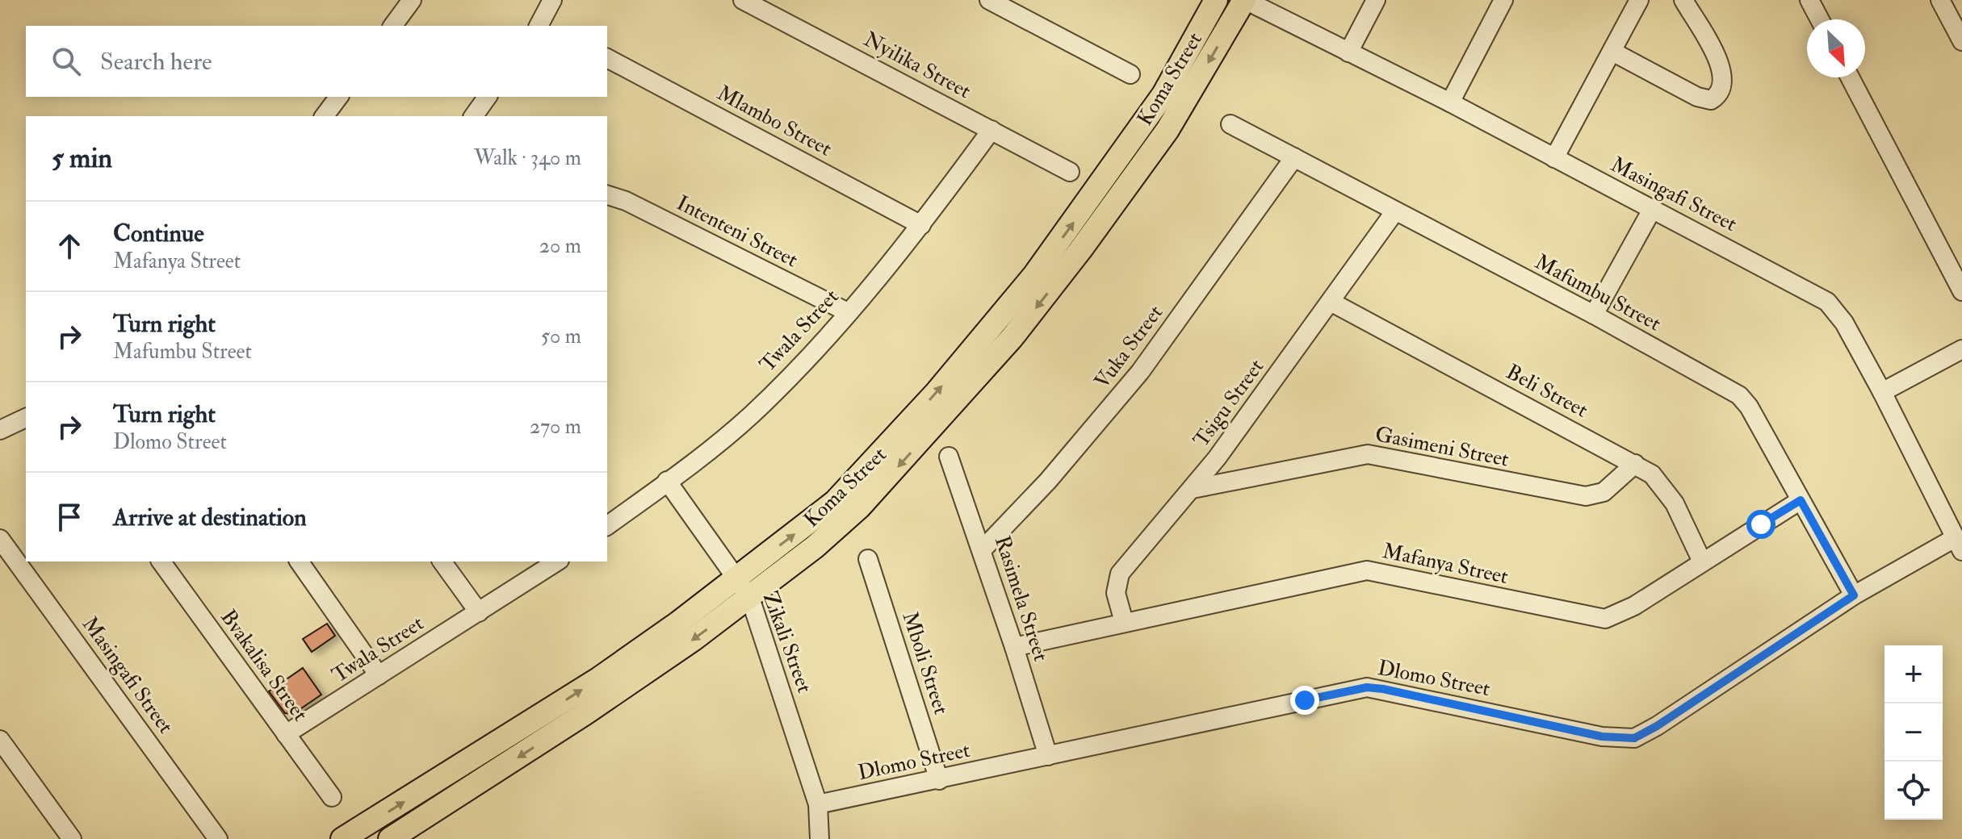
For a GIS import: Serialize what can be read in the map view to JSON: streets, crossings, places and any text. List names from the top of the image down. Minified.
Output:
{"streets":{"main road":["Koma Street"],"street":["Nyilika Street","Mlambo Street","Masingafi Street","Intenteni Street","Mafumbu Street","Twala Street","Vuka Street","Beli Street","Tsigu Street","Gasimeni Street","Mafanya Street","Rasimela Street","Zikali Street","Mboli Street","Bvakalisa Street","Dlomo Street"]},"crossings":[["Nyilika Street","Twala Street"],["Koma Street","Masingafi Street"],["Koma Street","Zikali Street"],["Mlambo Street","Twala Street"],["Masingafi Street","Dlomo Street"],["Intenteni Street","Twala Street"],["Mafumbu Street","Vuka Street"],["Mafumbu Street","Tsigu Street"],["Mafumbu Street","Mafanya Street"],["Mafumbu Street","Dlomo Street"],["Twala Street","Zikali Street"],["Twala Street","Bvakalisa Street"],["Vuka Street","Rasimela Street"],["Beli Street","Tsigu Street"],["Beli Street","Gasimeni Street"],["Beli Street","Mafanya Street"],["Tsigu Street","Gasimeni Street"],["Tsigu Street","Mafanya Street"],["Mafanya Street","Rasimela Street"],["Rasimela Street","Dlomo Street"],["Zikali Street","Dlomo Street"],["Mboli Street","Dlomo Street"]],"north":"bottom right","page":{"search":"Search here","heading":["5 min","Walk · 340 m"],"list":[["Continue","Mafanya Street","20 m"],["Turn right","Mafumbu Street","50 m"],["Turn right","Dlomo Street","270 m"],"Arrive at destination"],"map_buttons":["+","−"]}}
